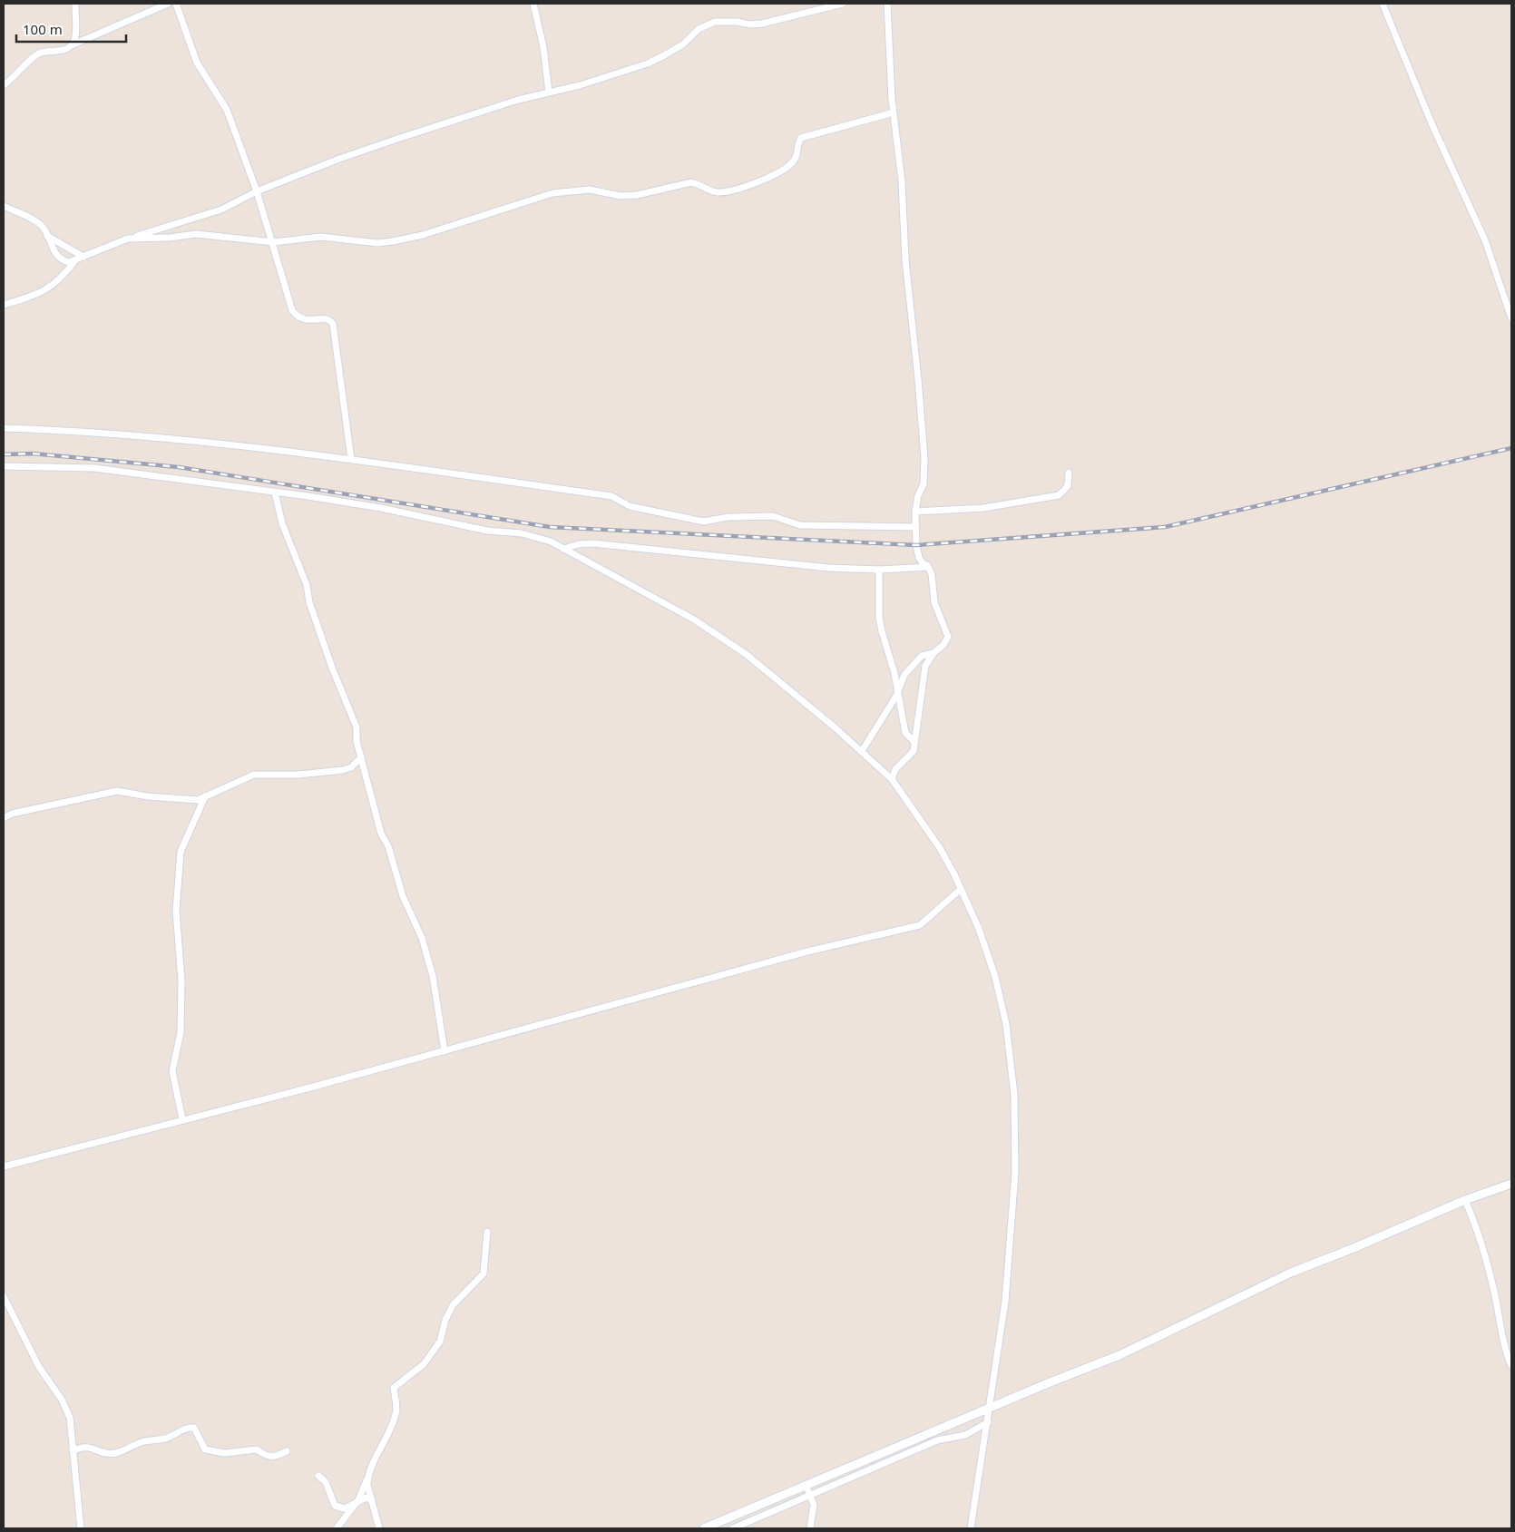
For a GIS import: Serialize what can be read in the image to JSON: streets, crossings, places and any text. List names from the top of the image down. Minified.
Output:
{"scale_bar":"100 m"}
